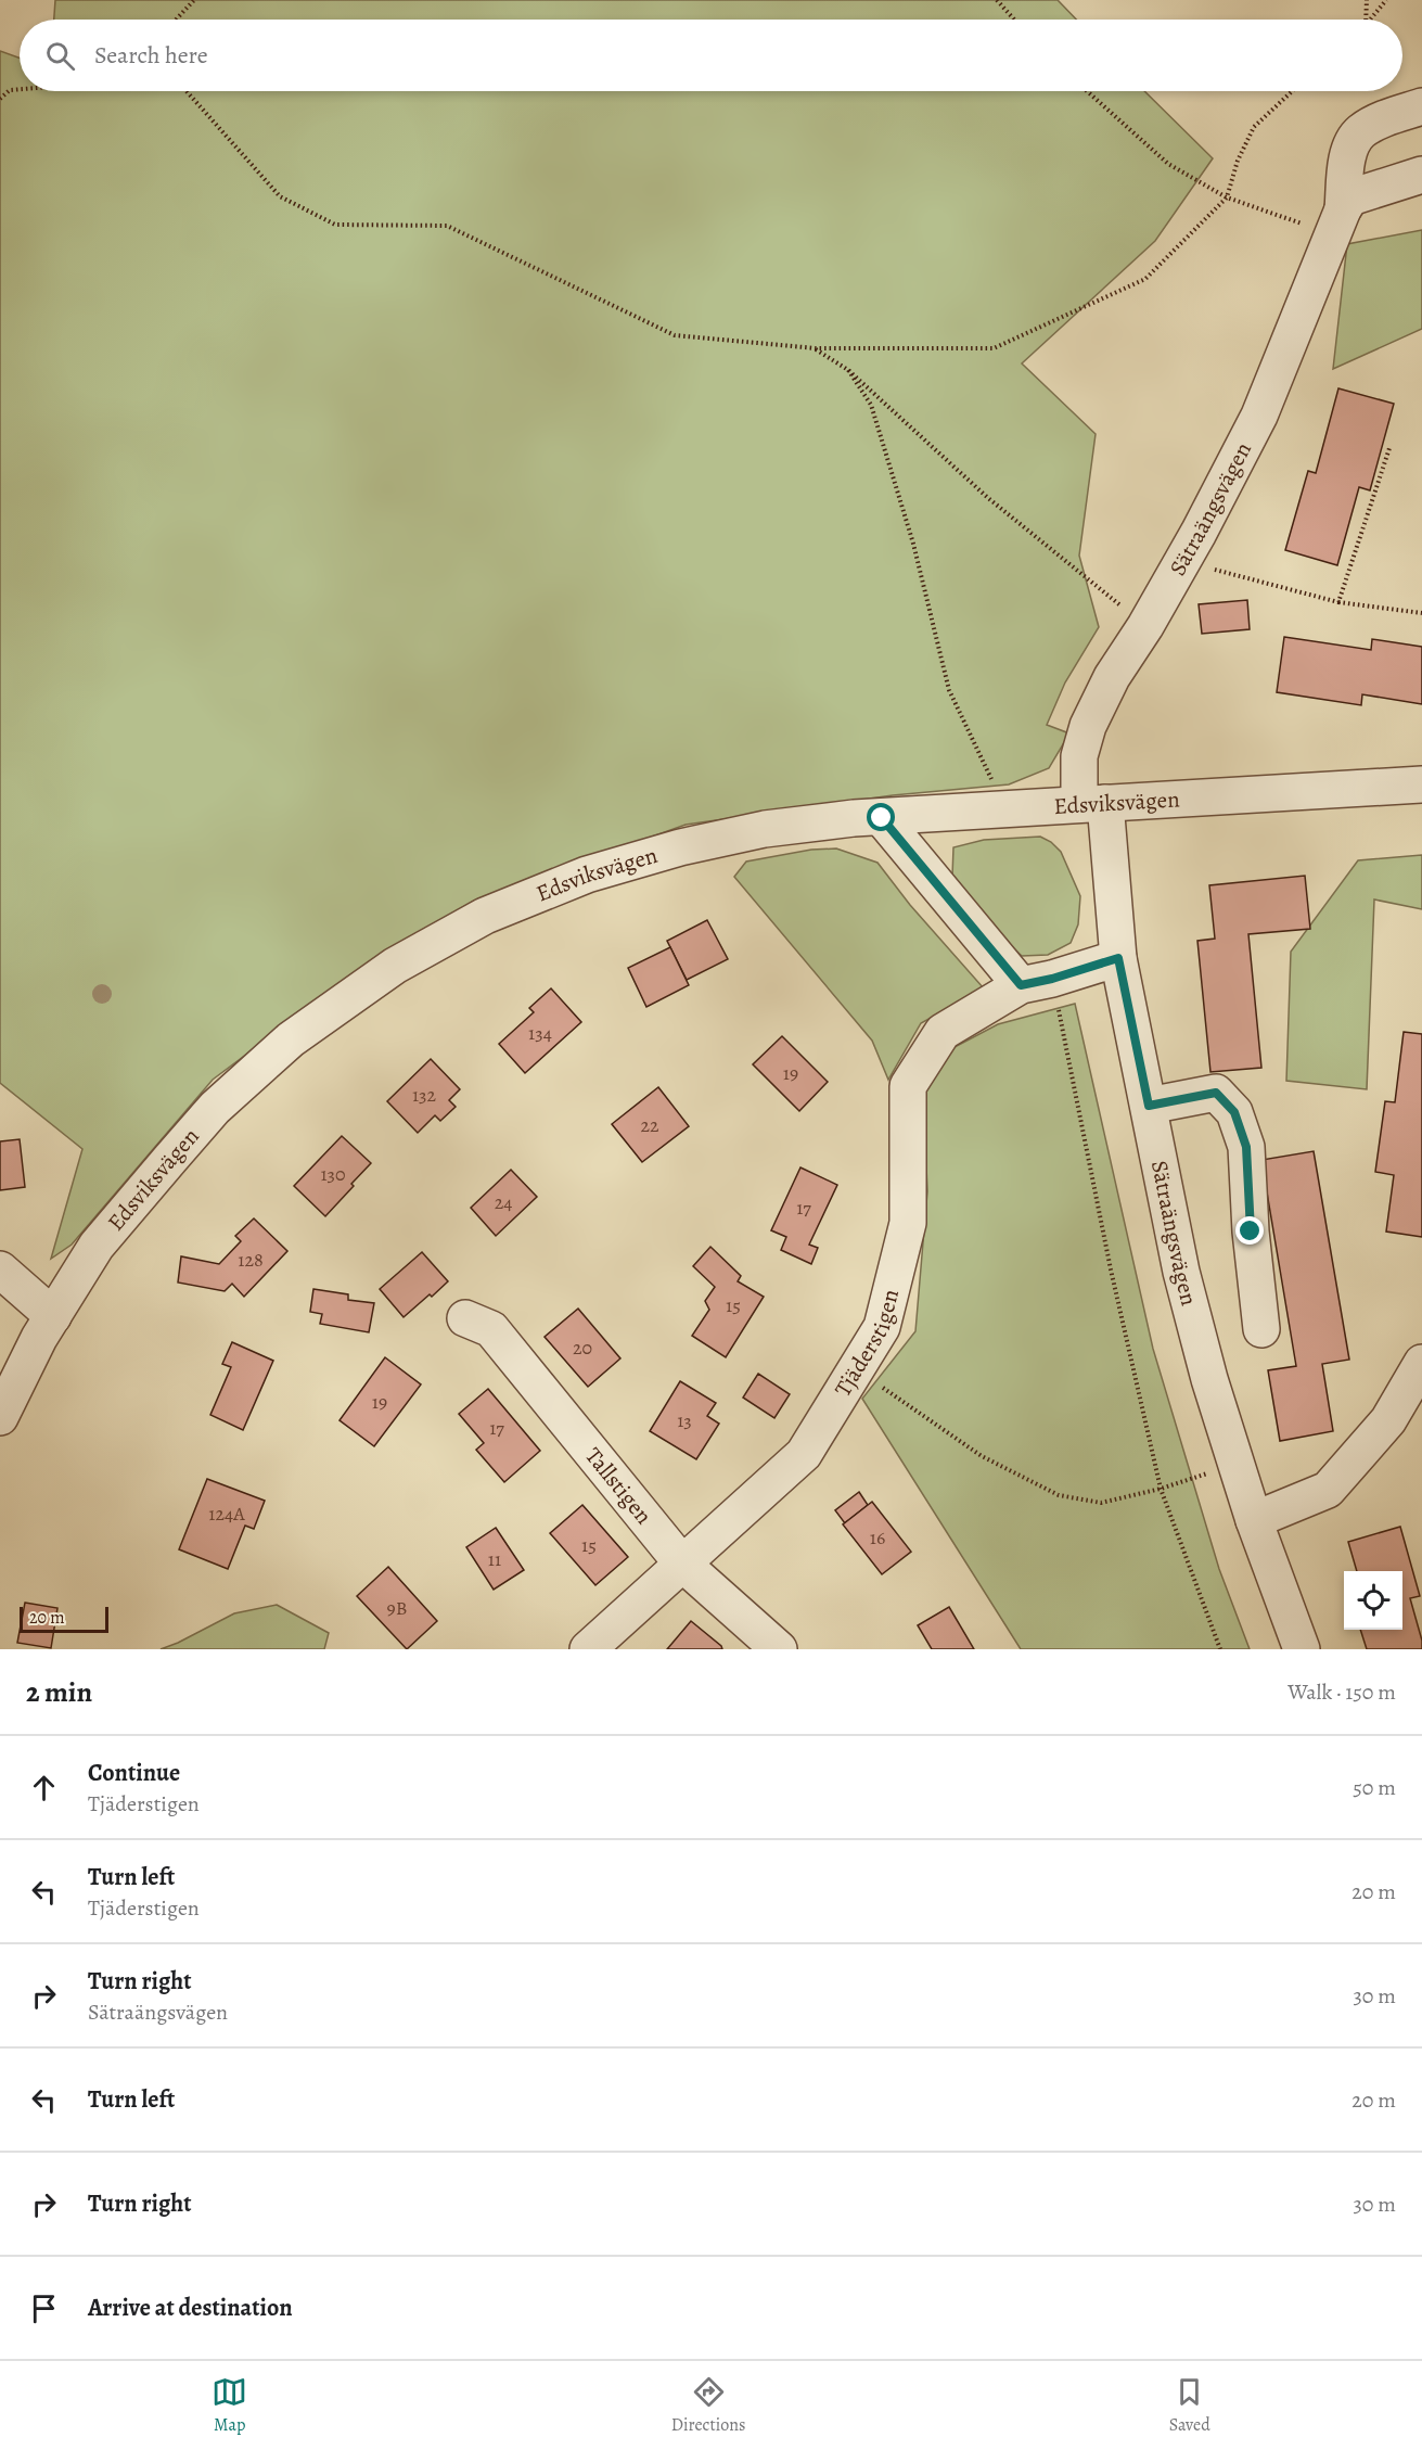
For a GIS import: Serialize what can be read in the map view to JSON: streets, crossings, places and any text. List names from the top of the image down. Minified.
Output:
{"streets":{"street":["Sätraängsvägen","Edsviksvägen","Tjäderstigen","Tallstigen"]},"crossings":[["Sätraängsvägen","Edsviksvägen"],["Sätraängsvägen","Tjäderstigen"],["Tjäderstigen","Tallstigen"]],"house_numbers":["134","19","132","22","130","24","17","128","15","20","19","13","17","124A","16","15","11","9B"],"scale_bar":"20 m","page":{"search":"Search here","scale":"20 m","heading":["2 min","Walk · 150 m"],"list":[["Continue","Tjäderstigen","50 m"],["Turn left","Tjäderstigen","20 m"],["Turn right","Sätraängsvägen","30 m"],["Turn left","20 m"],["Turn right","30 m"],"Arrive at destination"],"nav":["Map","Directions","Saved"]}}
